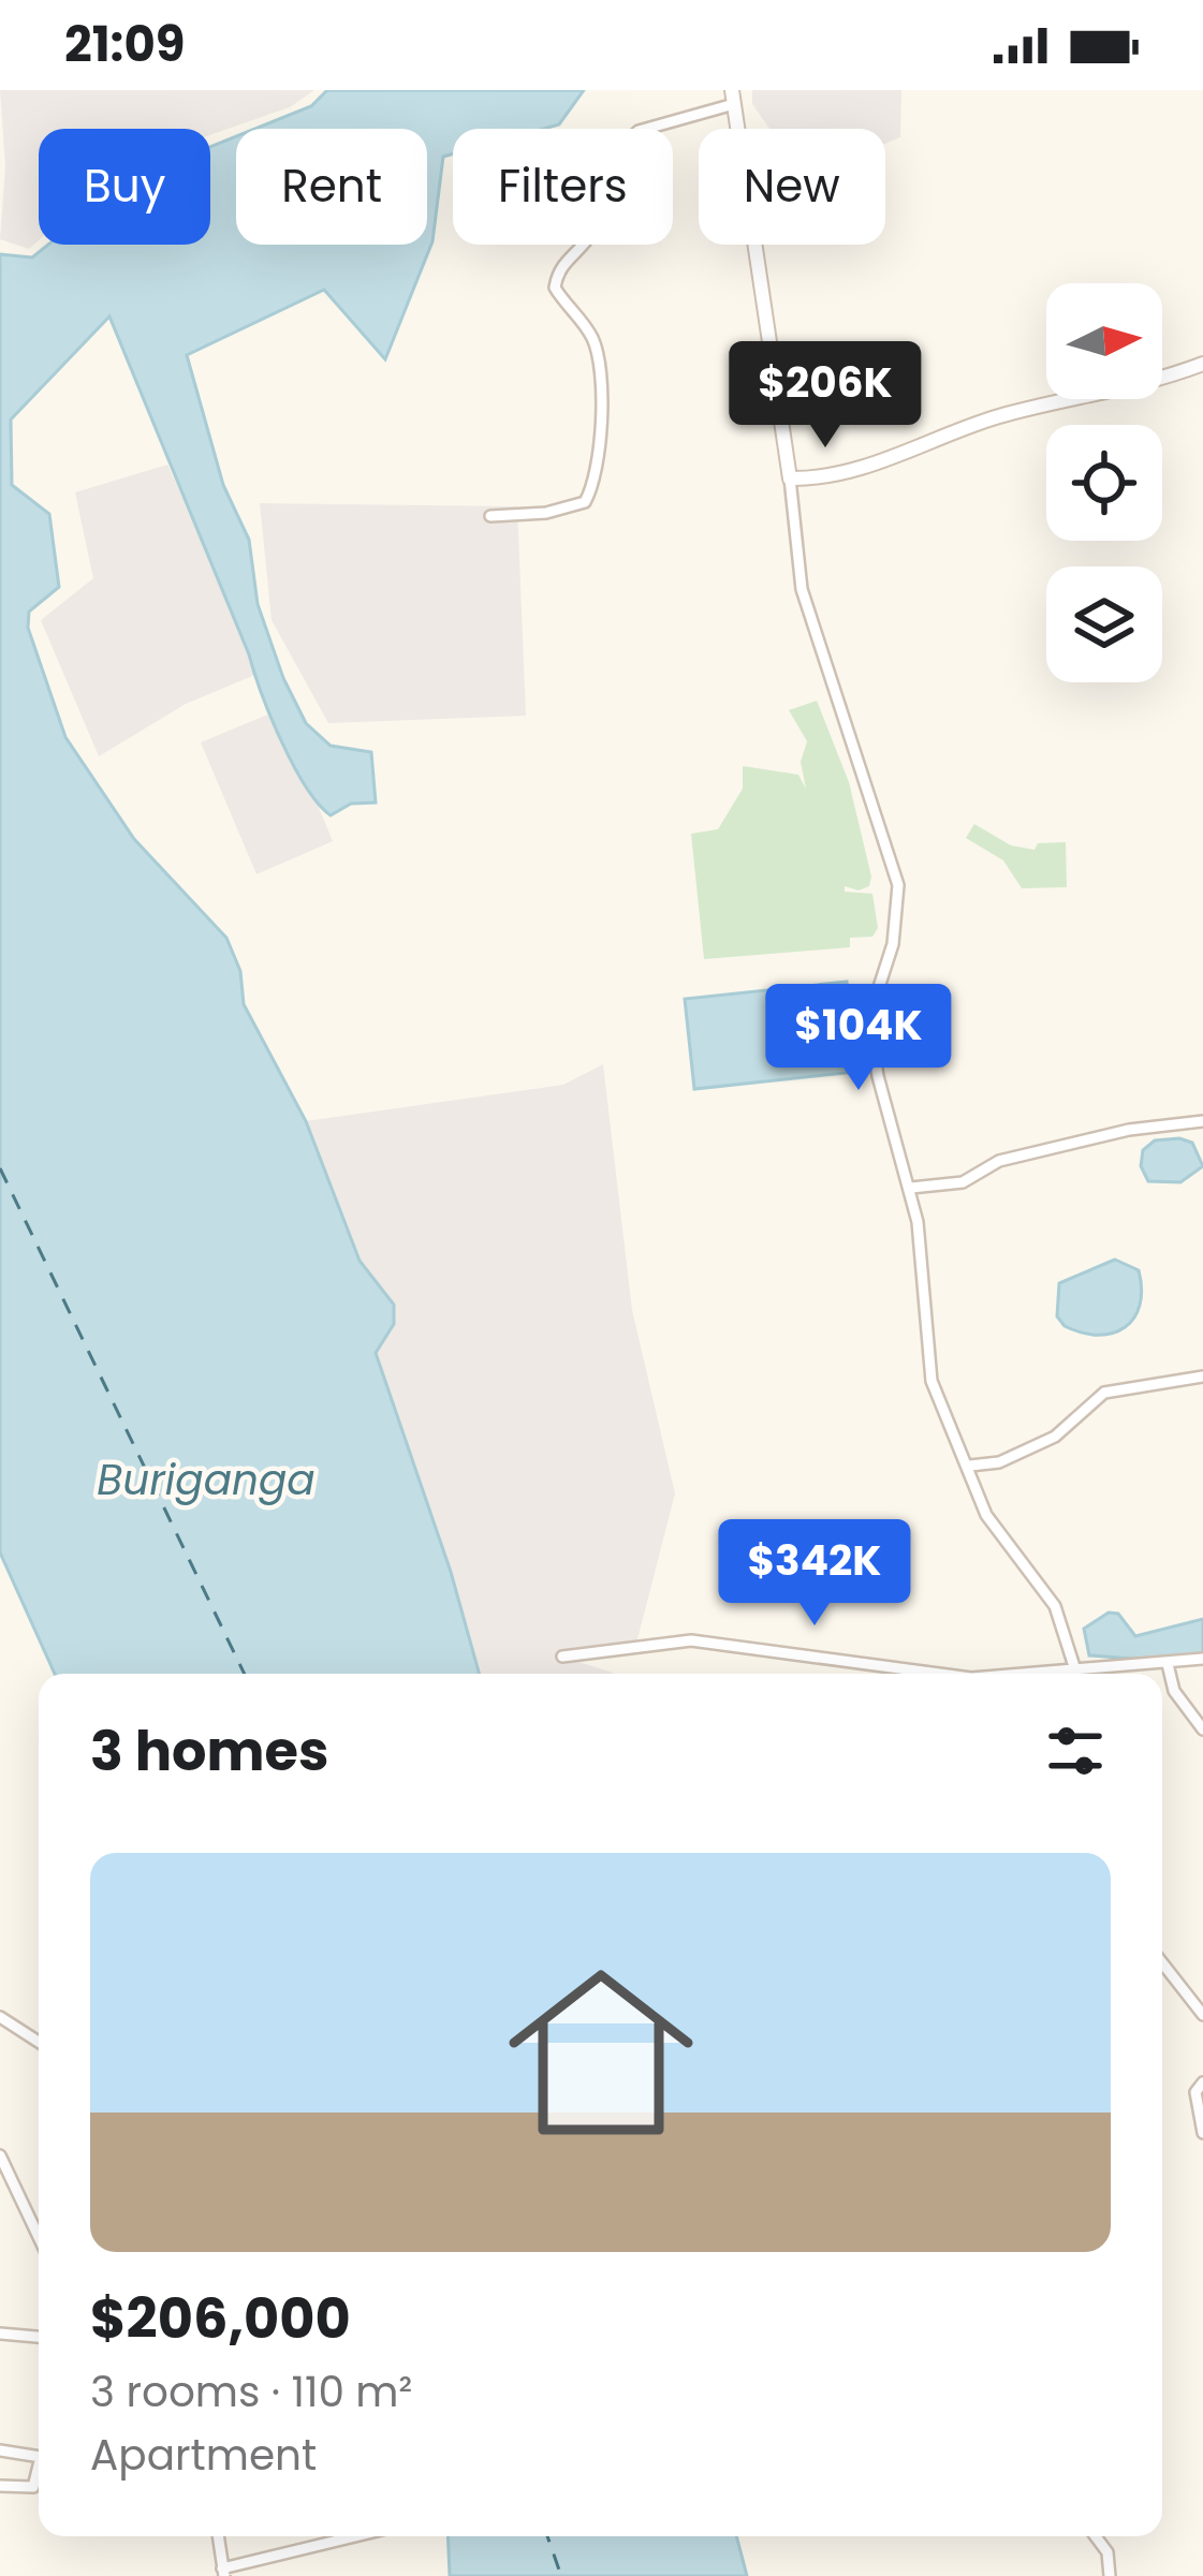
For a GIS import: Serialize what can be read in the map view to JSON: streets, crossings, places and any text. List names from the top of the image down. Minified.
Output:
{"water":["Buriganga"],"north":"right","page":{"status":"21:09","chip":["Buy","Rent","Filters","New"],"price":["$206K","$104K","$342K"],"heading":"3 homes","list":[{"name":"$206,000","note":"3 rooms · 110 m² · Apartment"}]}}
